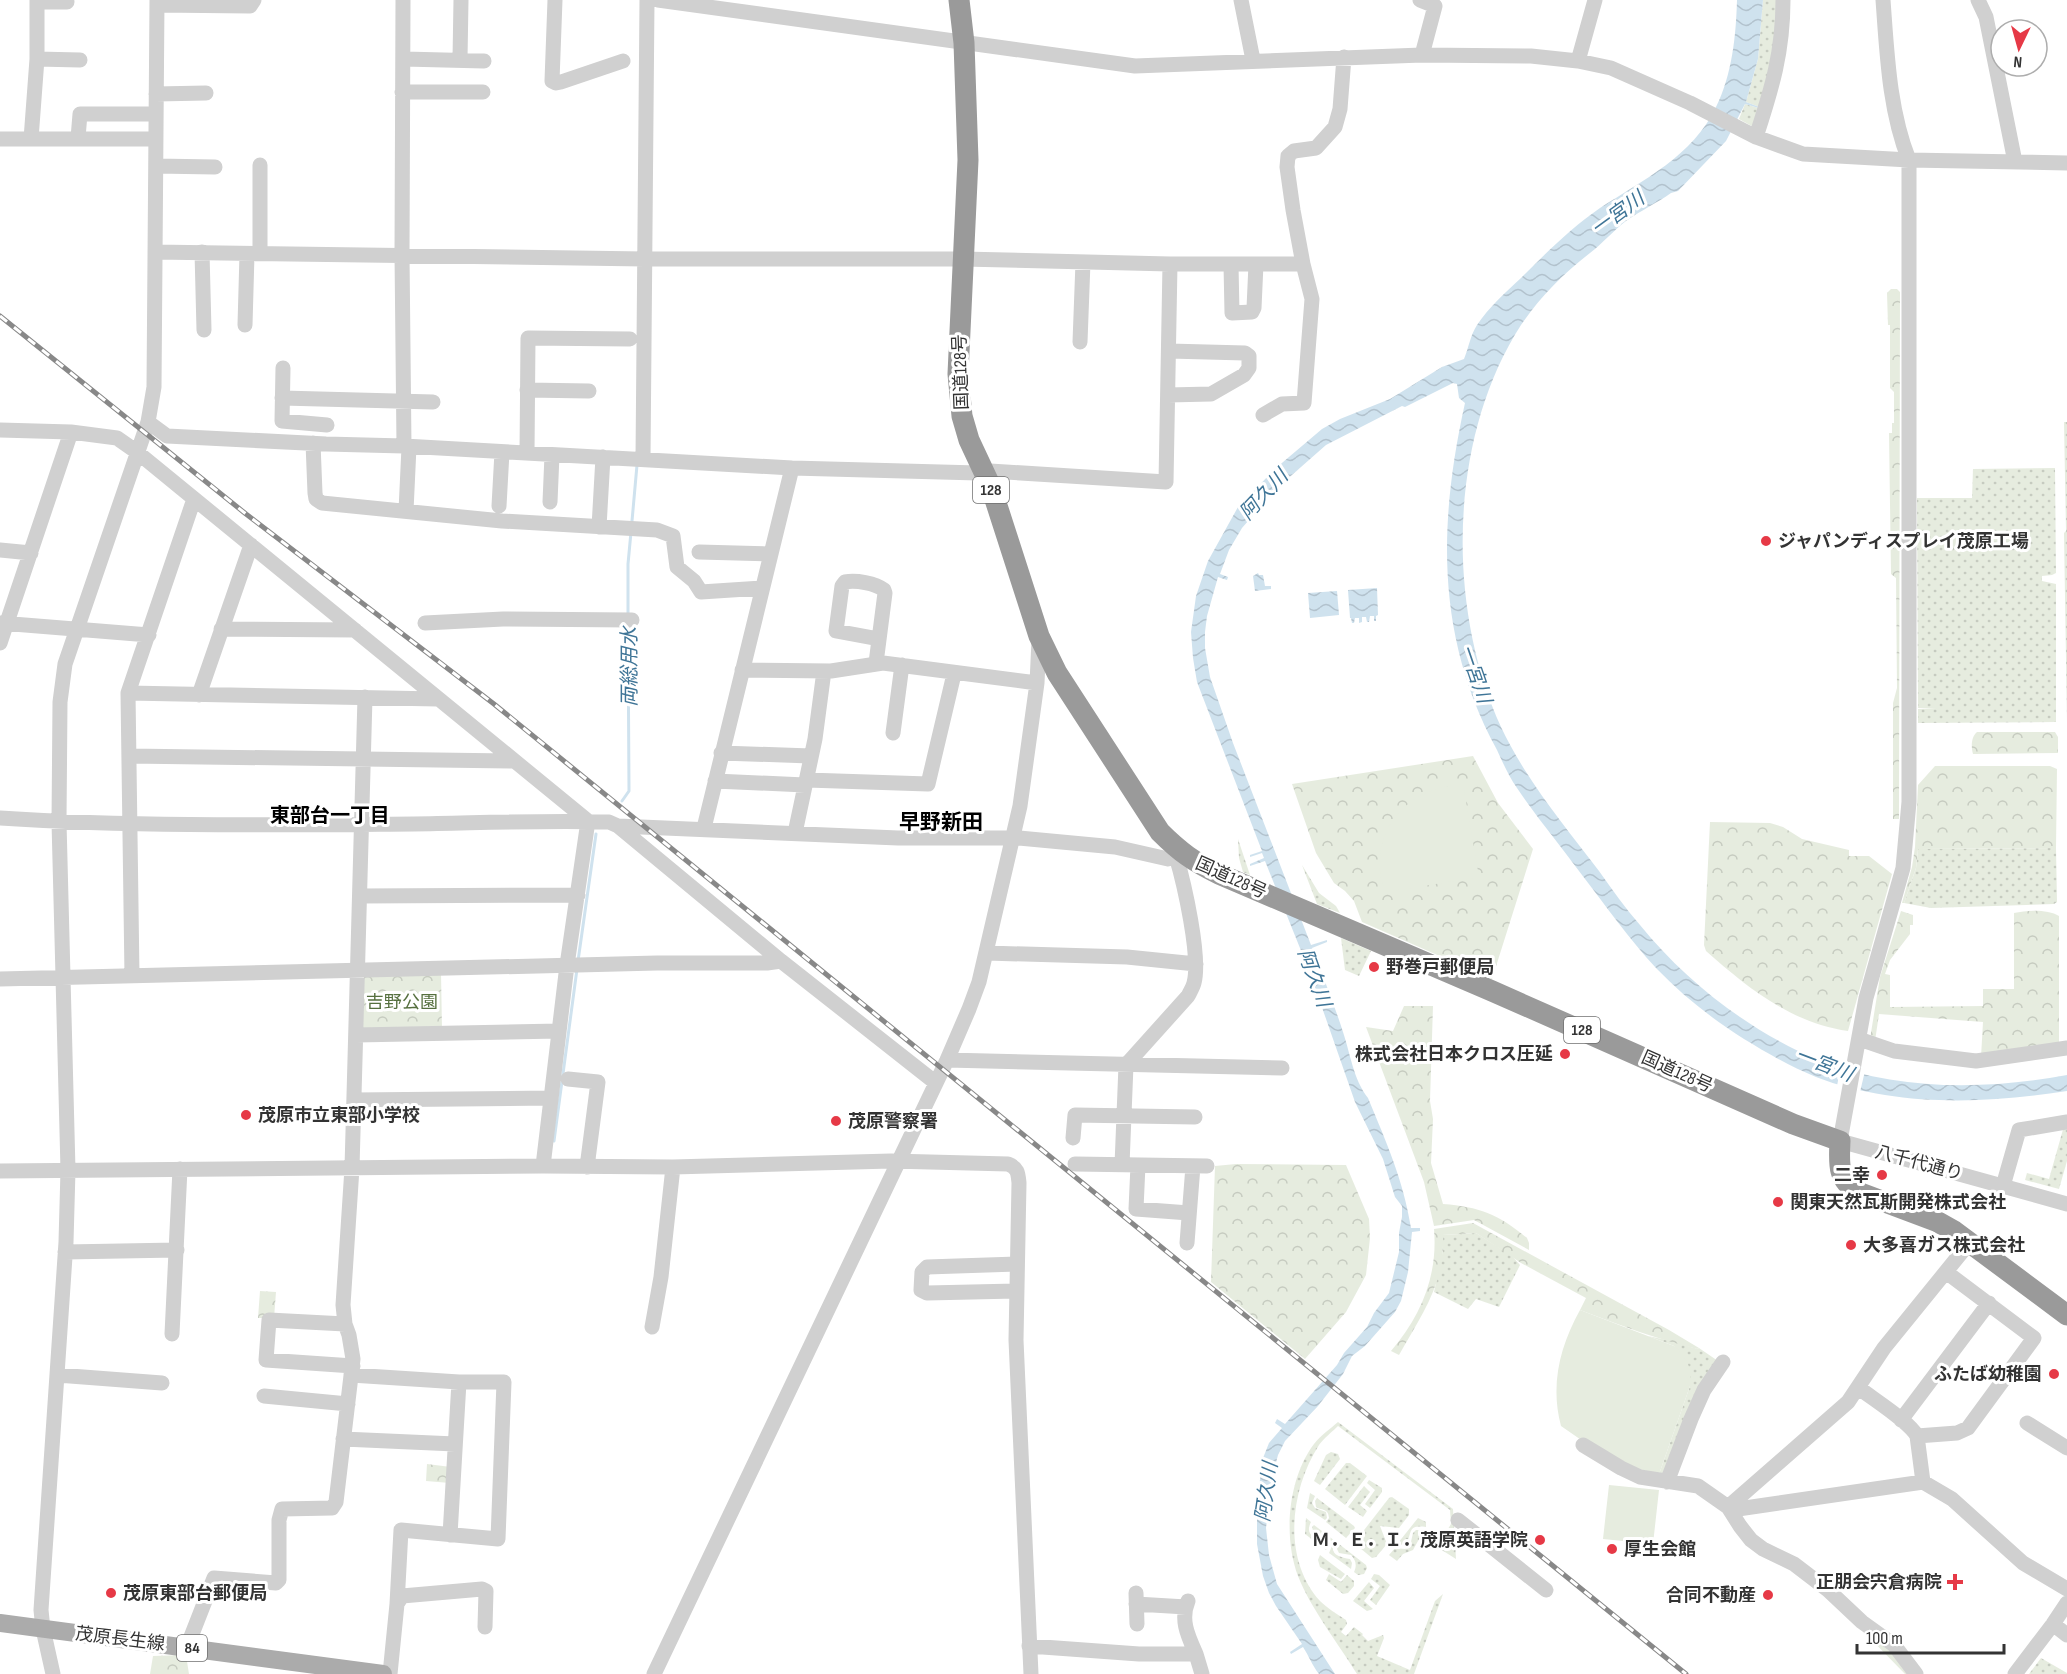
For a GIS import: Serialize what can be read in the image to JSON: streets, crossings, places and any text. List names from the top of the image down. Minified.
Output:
{"streets":{"highway":["国道128号","128"],"main road":["茂原長生線","84"],"street":["八千代通り"]},"crossings":[["国道128号","八千代通り"]],"districts":["東部台一丁目","早野新田"],"water":["一宮川","阿久川","両総用水"],"parks":["吉野公園"],"places":{"other":["ジャパンディスプレイ茂原工場","野巻戸郵便局","株式会社日本クロス圧延","茂原市立東部小学校","茂原警察署","二幸","関東天然瓦斯開発株式会社","大多喜ガス株式会社","ふたば幼稚園","Ｍ．Ｅ．Ｉ．茂原英語学院","厚生会館","茂原東部台郵便局","合同不動産"],"health":["正朋会宍倉病院"]},"scale_bar":"100 m","north":"bottom"}
